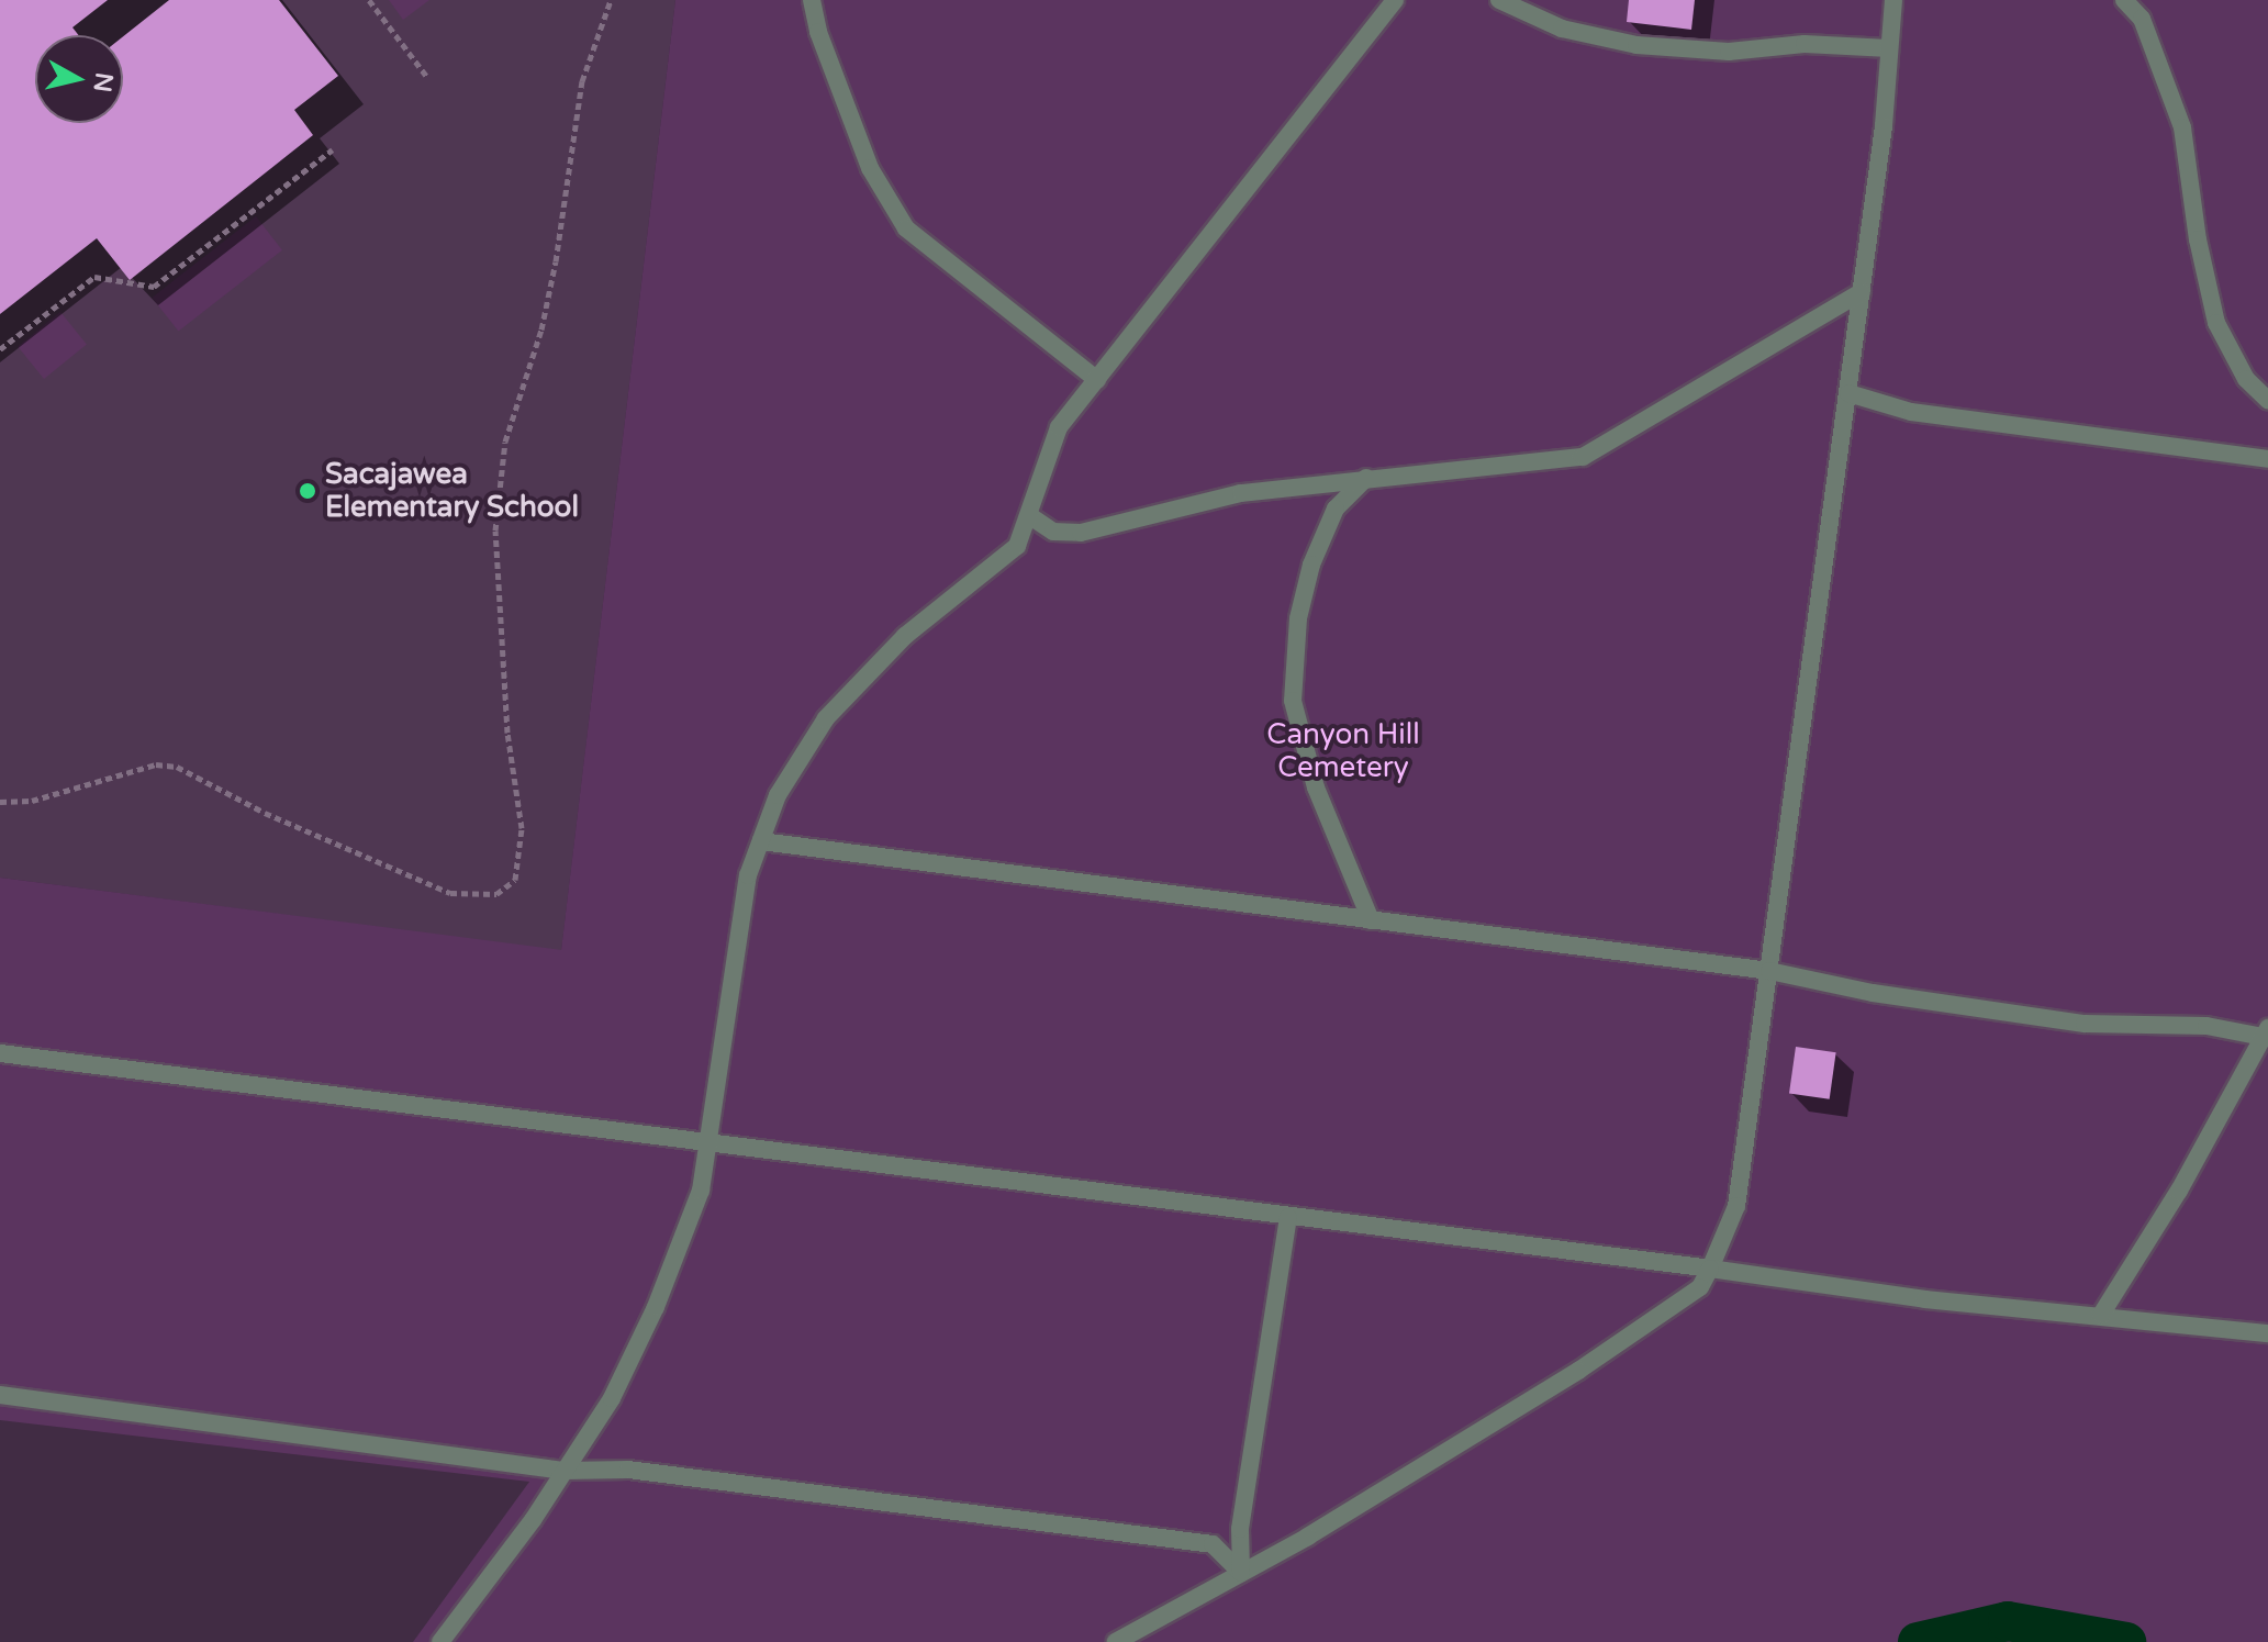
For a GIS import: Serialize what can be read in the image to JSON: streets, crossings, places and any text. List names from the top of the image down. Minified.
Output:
{"parks":["Canyon Hill Cemetery"],"places":["Sacajawea Elementary School"],"north":"right"}
